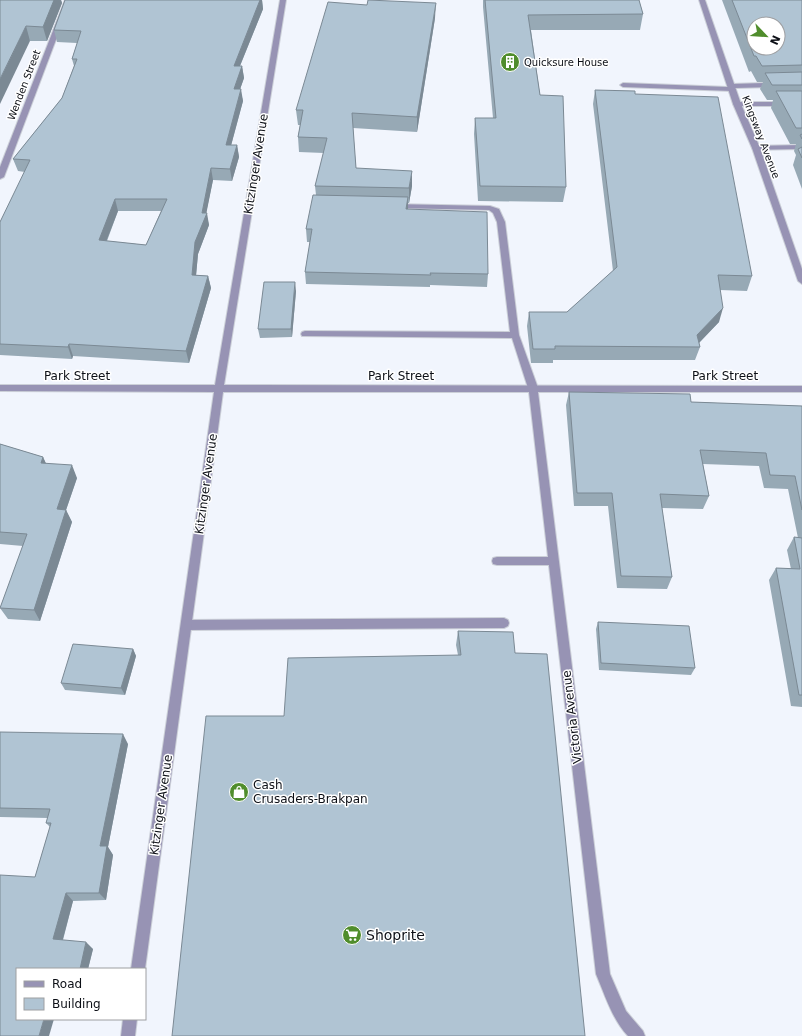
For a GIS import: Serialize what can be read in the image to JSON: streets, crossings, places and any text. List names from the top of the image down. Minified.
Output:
{"streets":{"street":["Wenden Street","Kingsway Avenue","Kitzinger Avenue","Park Street","Victoria Avenue"]},"crossings":[["Kitzinger Avenue","Park Street"],["Park Street","Victoria Avenue"]],"places":{"building":["Quicksure House"],"shop":["Cash Crusaders-Brakpan"],"supermarket":["Shoprite"]},"legend":["Road","Building"],"north":"bottom right"}
